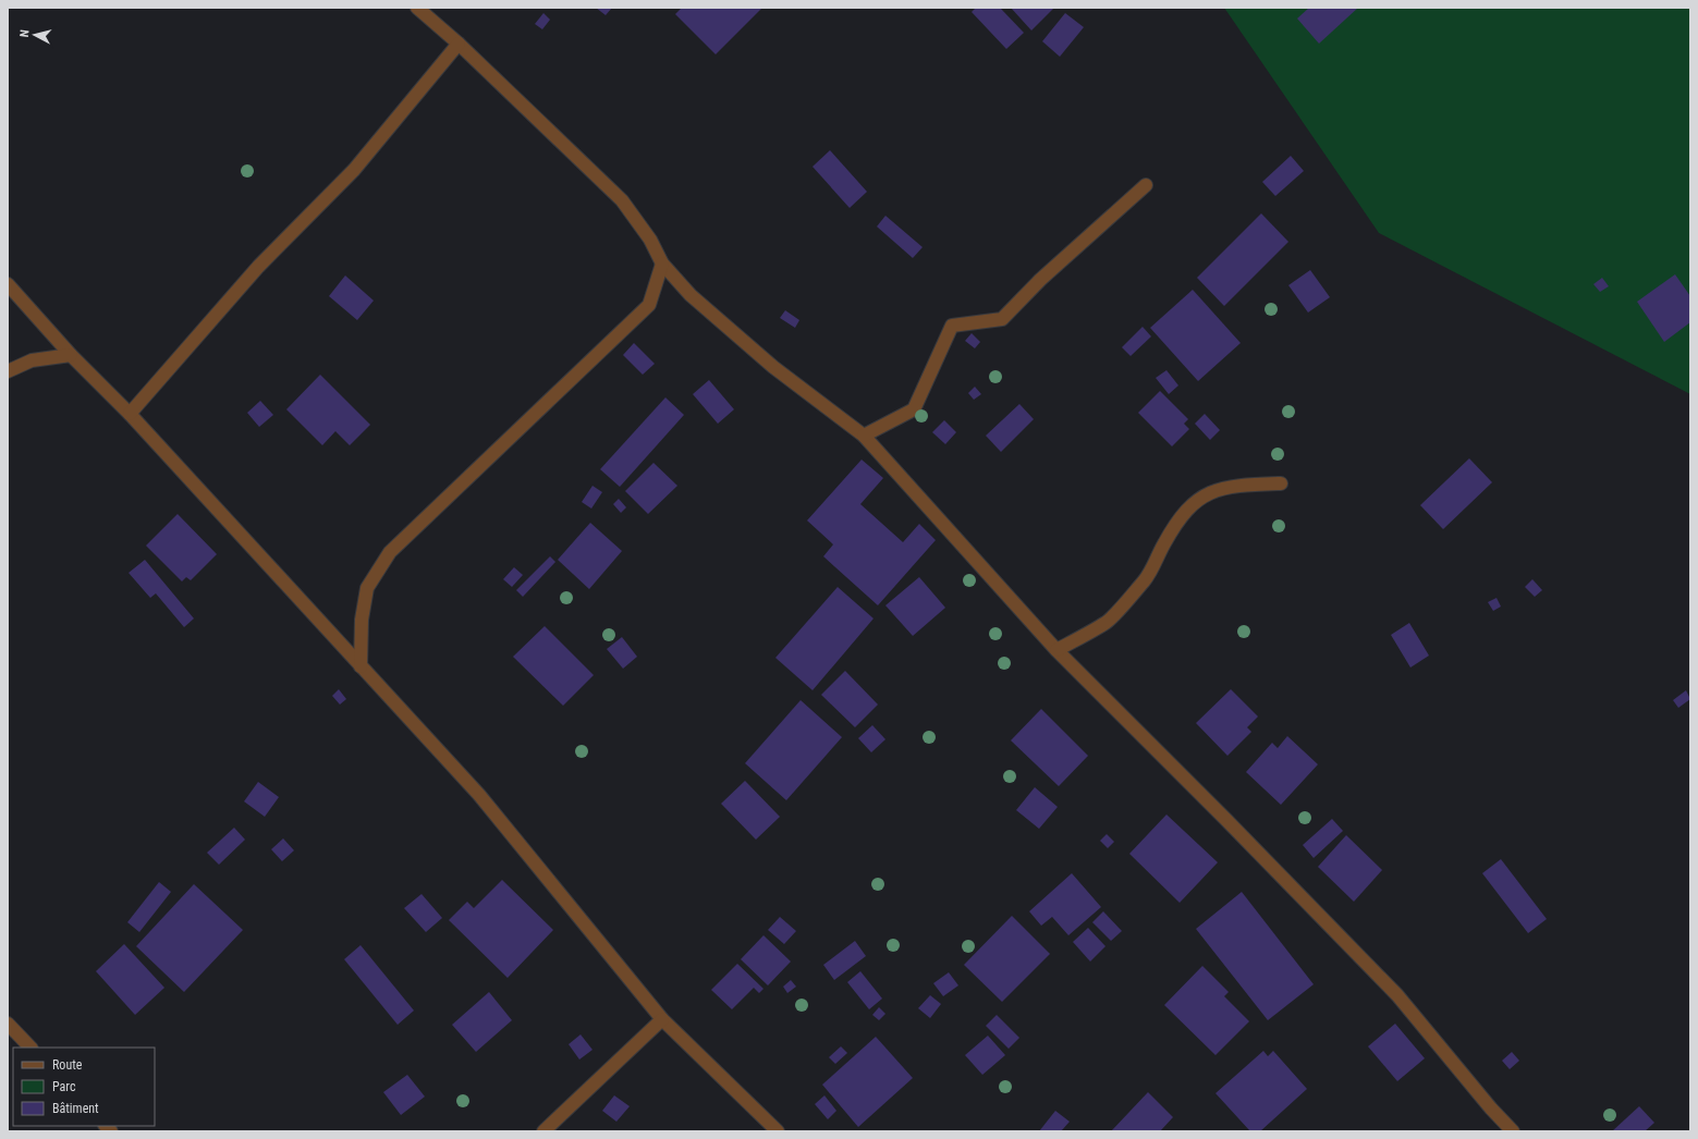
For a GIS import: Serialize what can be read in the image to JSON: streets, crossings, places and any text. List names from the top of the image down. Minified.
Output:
{"legend":["Route","Parc","Bâtiment"],"north":"left"}
